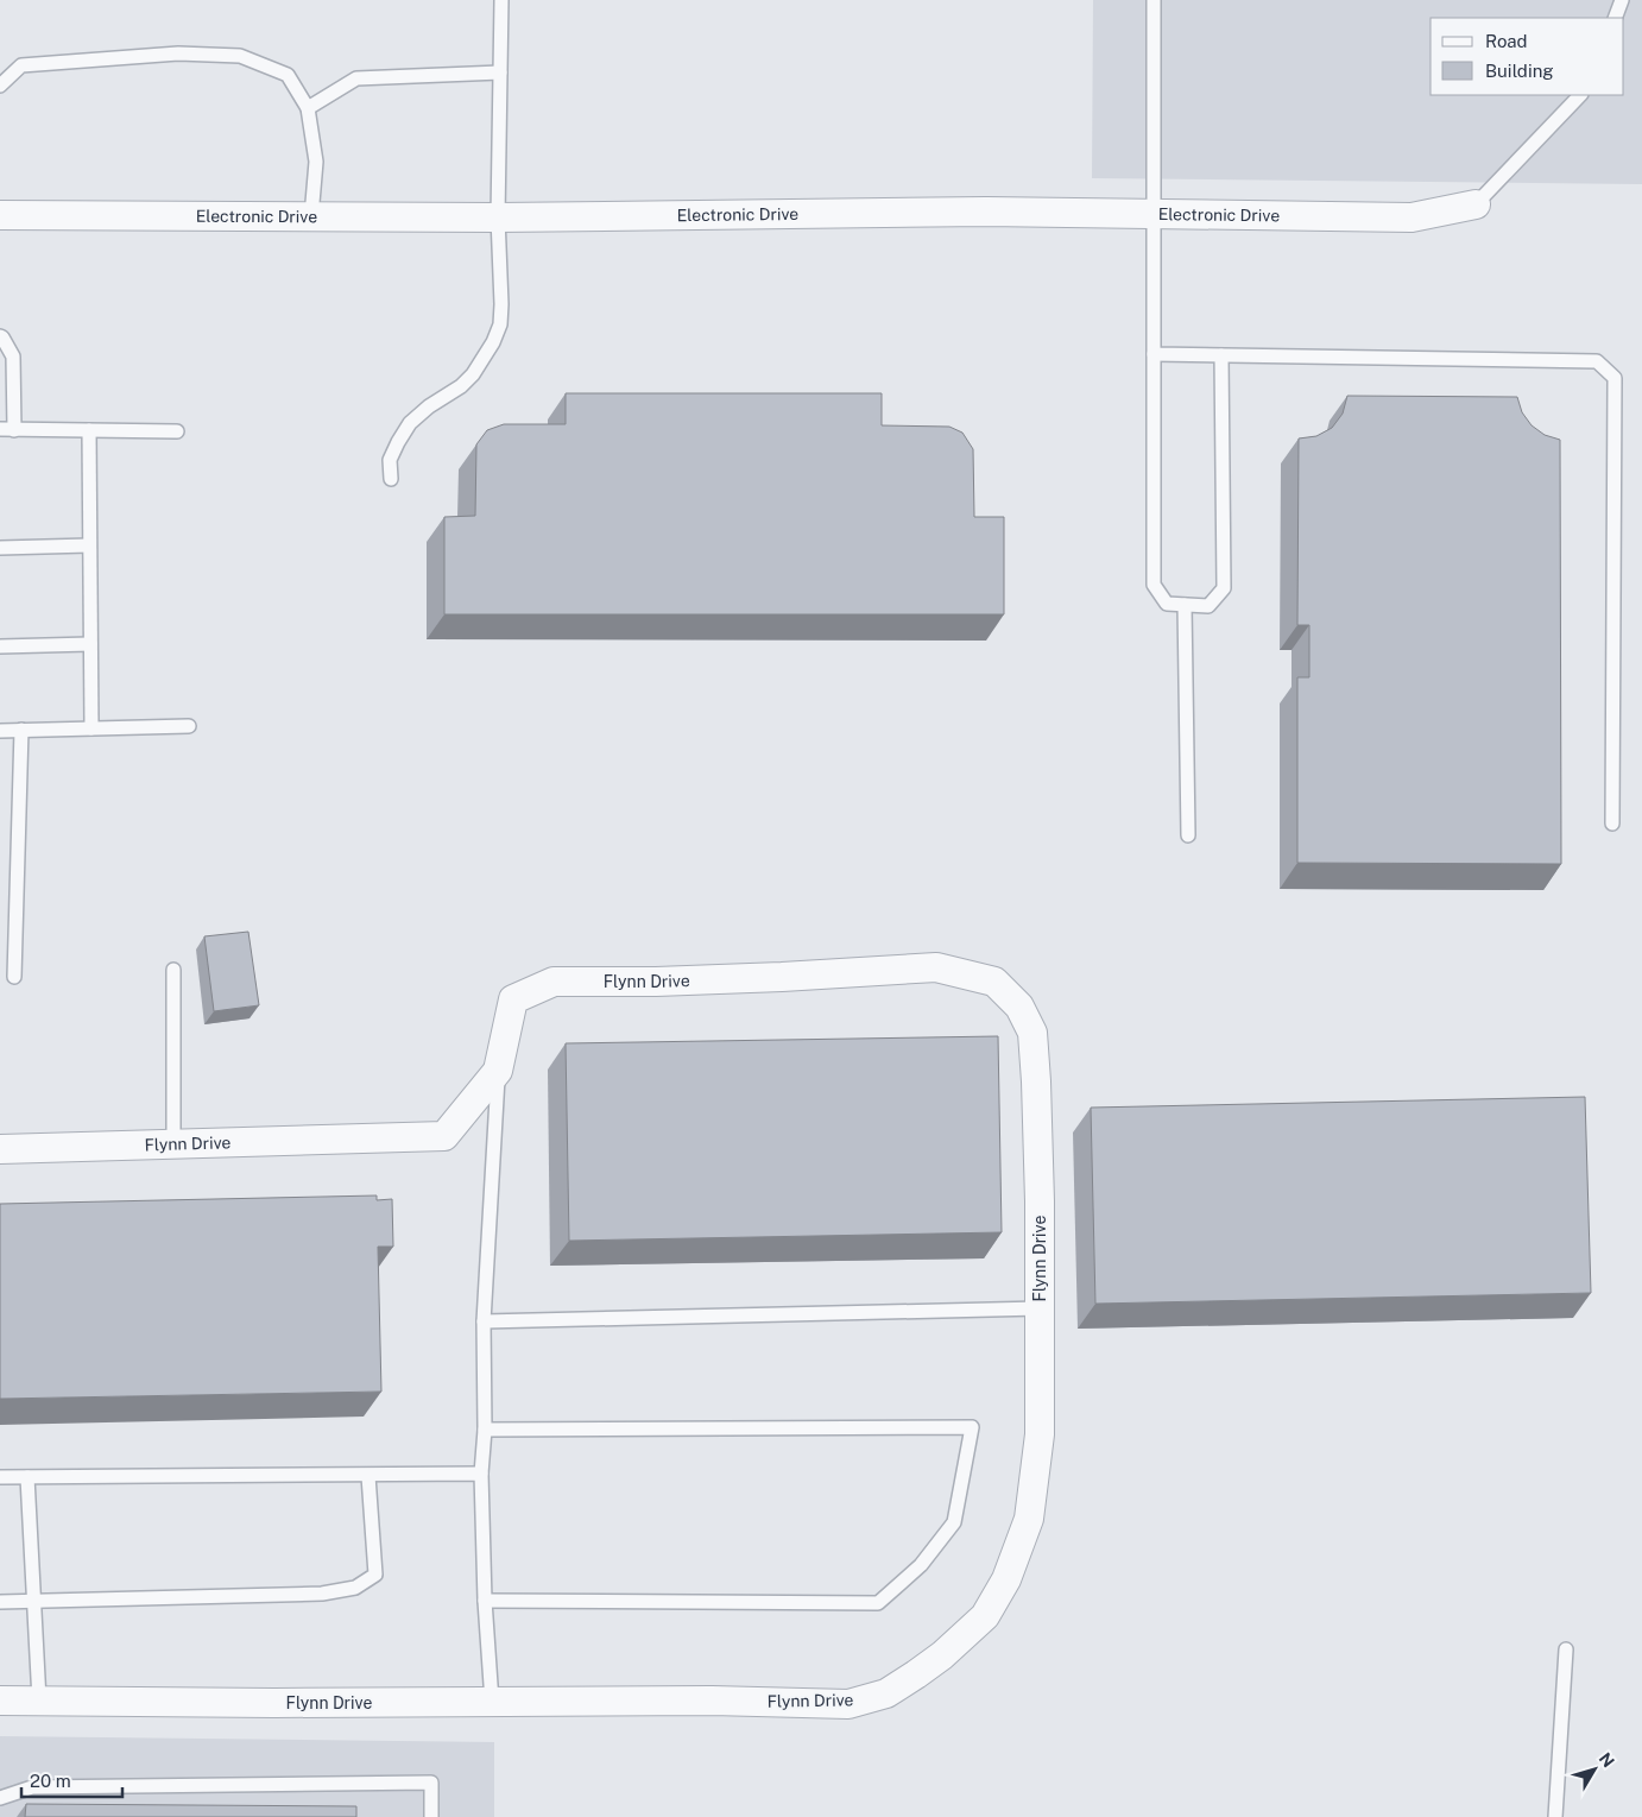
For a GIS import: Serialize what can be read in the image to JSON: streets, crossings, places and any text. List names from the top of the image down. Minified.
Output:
{"streets":{"street":["Electronic Drive","Flynn Drive"]},"legend":["Road","Building"],"scale_bar":"20 m","north":"top right"}
